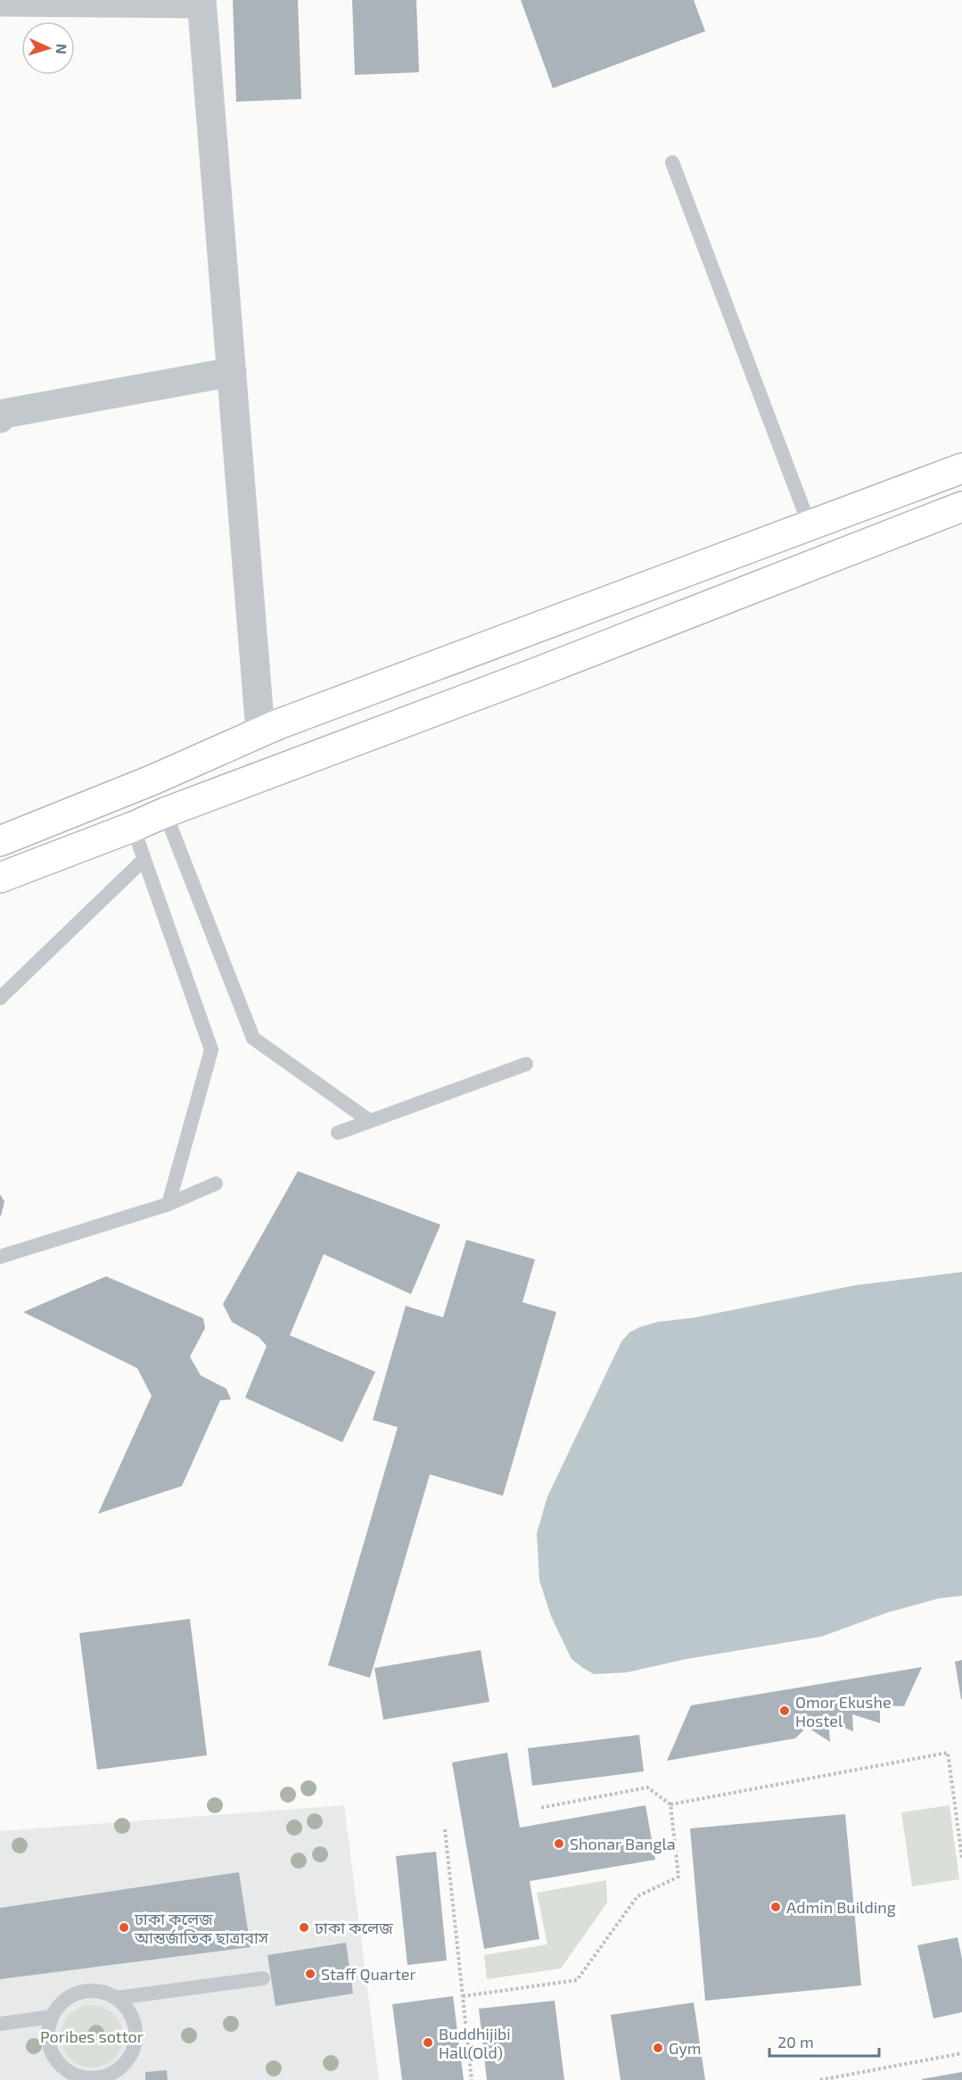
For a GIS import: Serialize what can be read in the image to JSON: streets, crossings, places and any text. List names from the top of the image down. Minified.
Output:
{"parks":["Poribes sottor"],"places":["Omor Ekushe Hostel","Shonar Bangla","Admin Building","ঢাকা কলেজ আন্তর্জাতিক ছাত্রাবাস","ঢাকা কলেজ","Staff Quarter","Buddhijibi Hall(Old)","Gym"],"scale_bar":"20 m","north":"right"}
